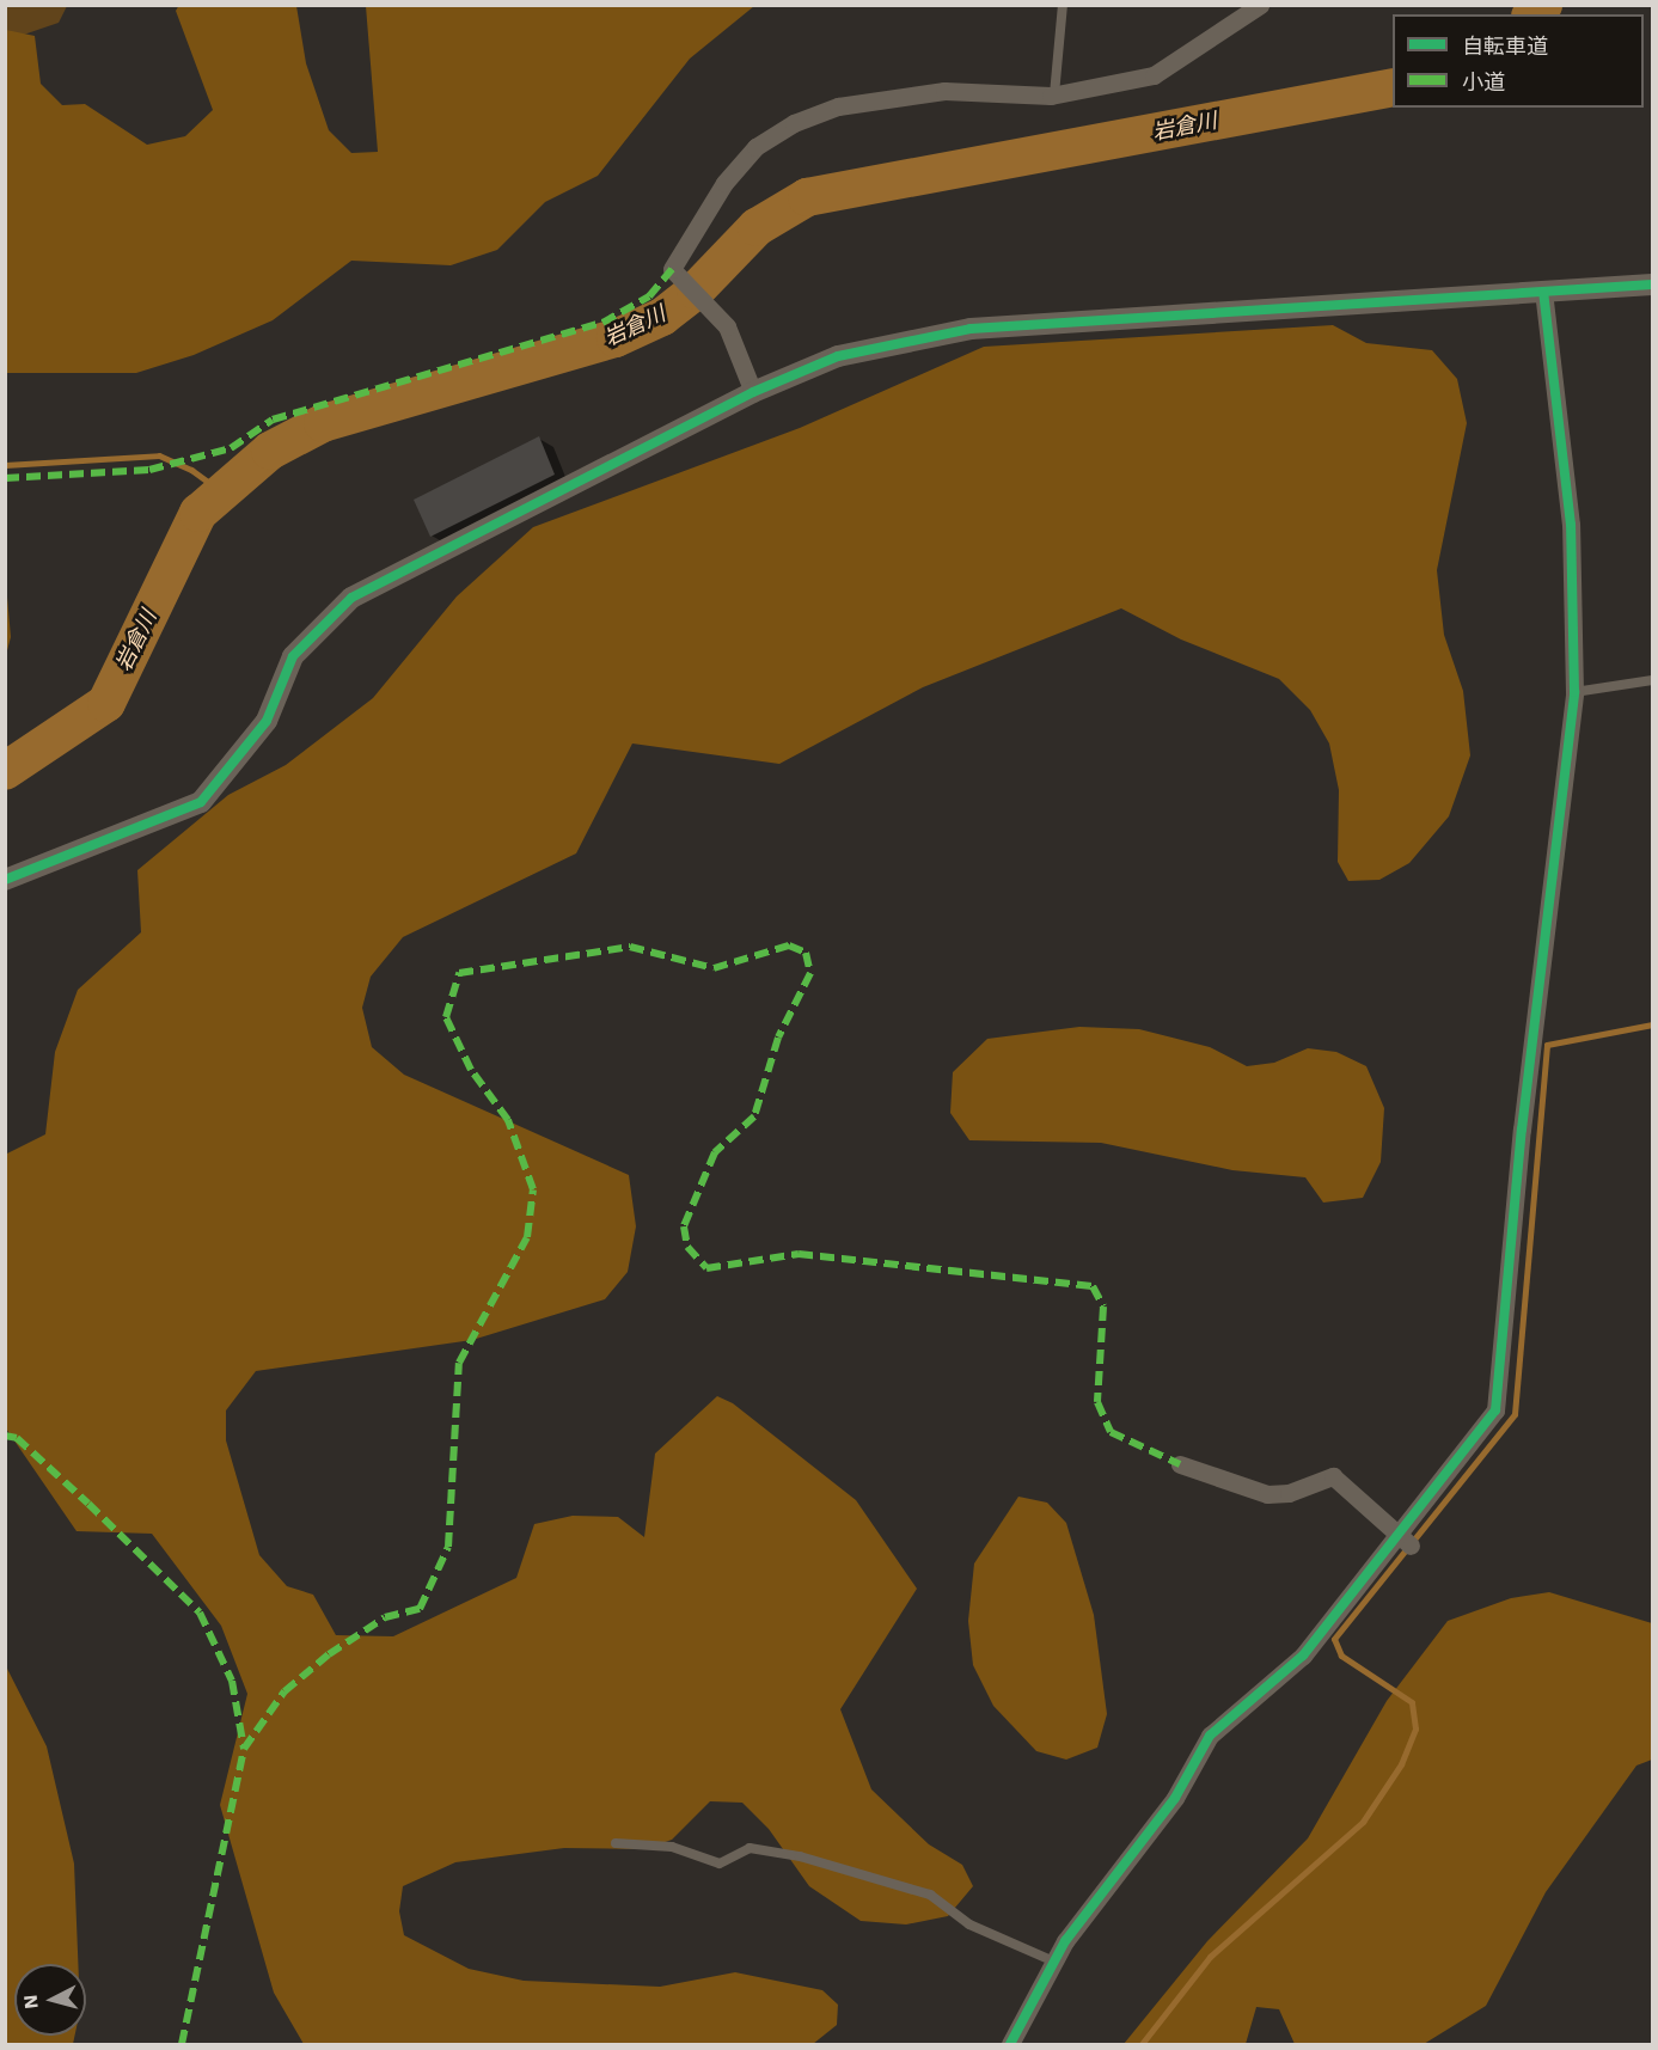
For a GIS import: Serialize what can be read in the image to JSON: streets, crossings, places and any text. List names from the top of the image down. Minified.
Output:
{"water":["岩倉川"],"legend":["自転車道","小道"],"north":"left"}
